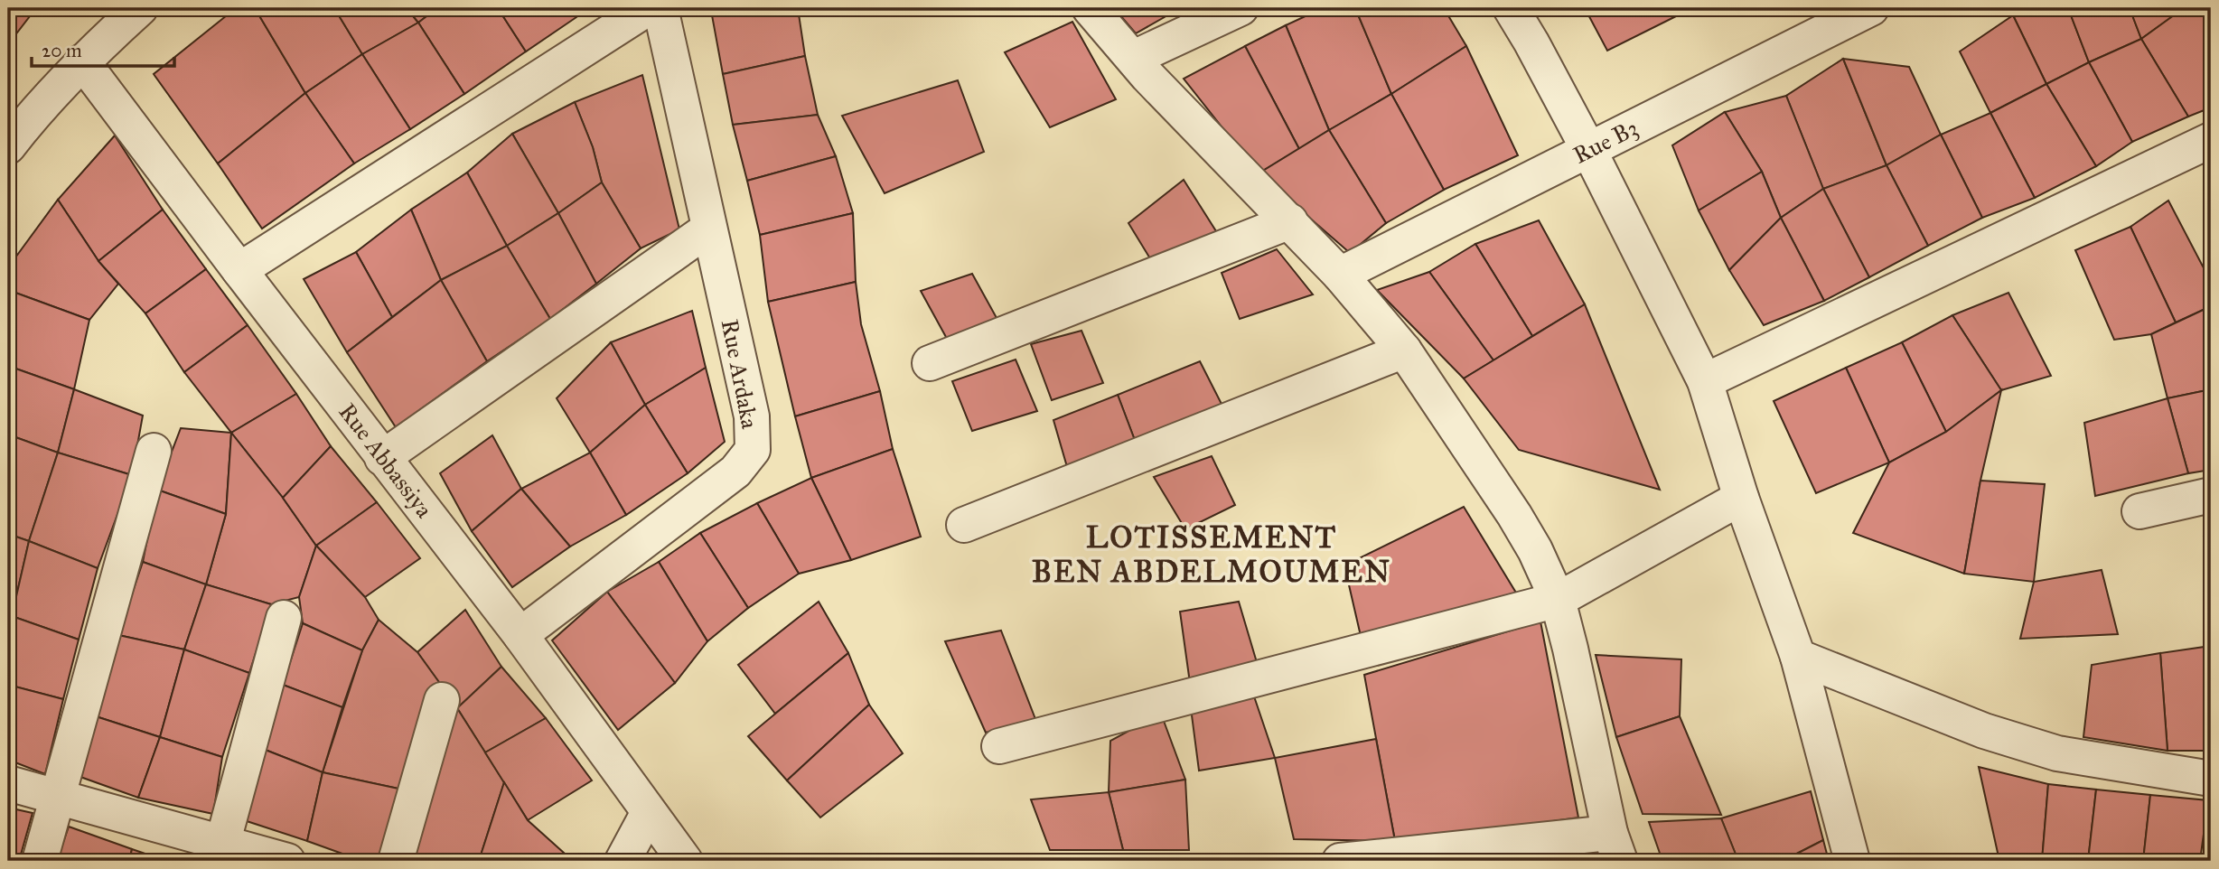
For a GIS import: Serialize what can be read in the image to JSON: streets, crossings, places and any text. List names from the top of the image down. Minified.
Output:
{"streets":{"street":["Rue B3","Rue Ardaka","Rue Abbassiya"]},"crossings":[["Rue Ardaka","Rue Abbassiya"]],"districts":["LOTISSEMENT BEN ABDELMOUMEN"],"scale_bar":"20 m"}
